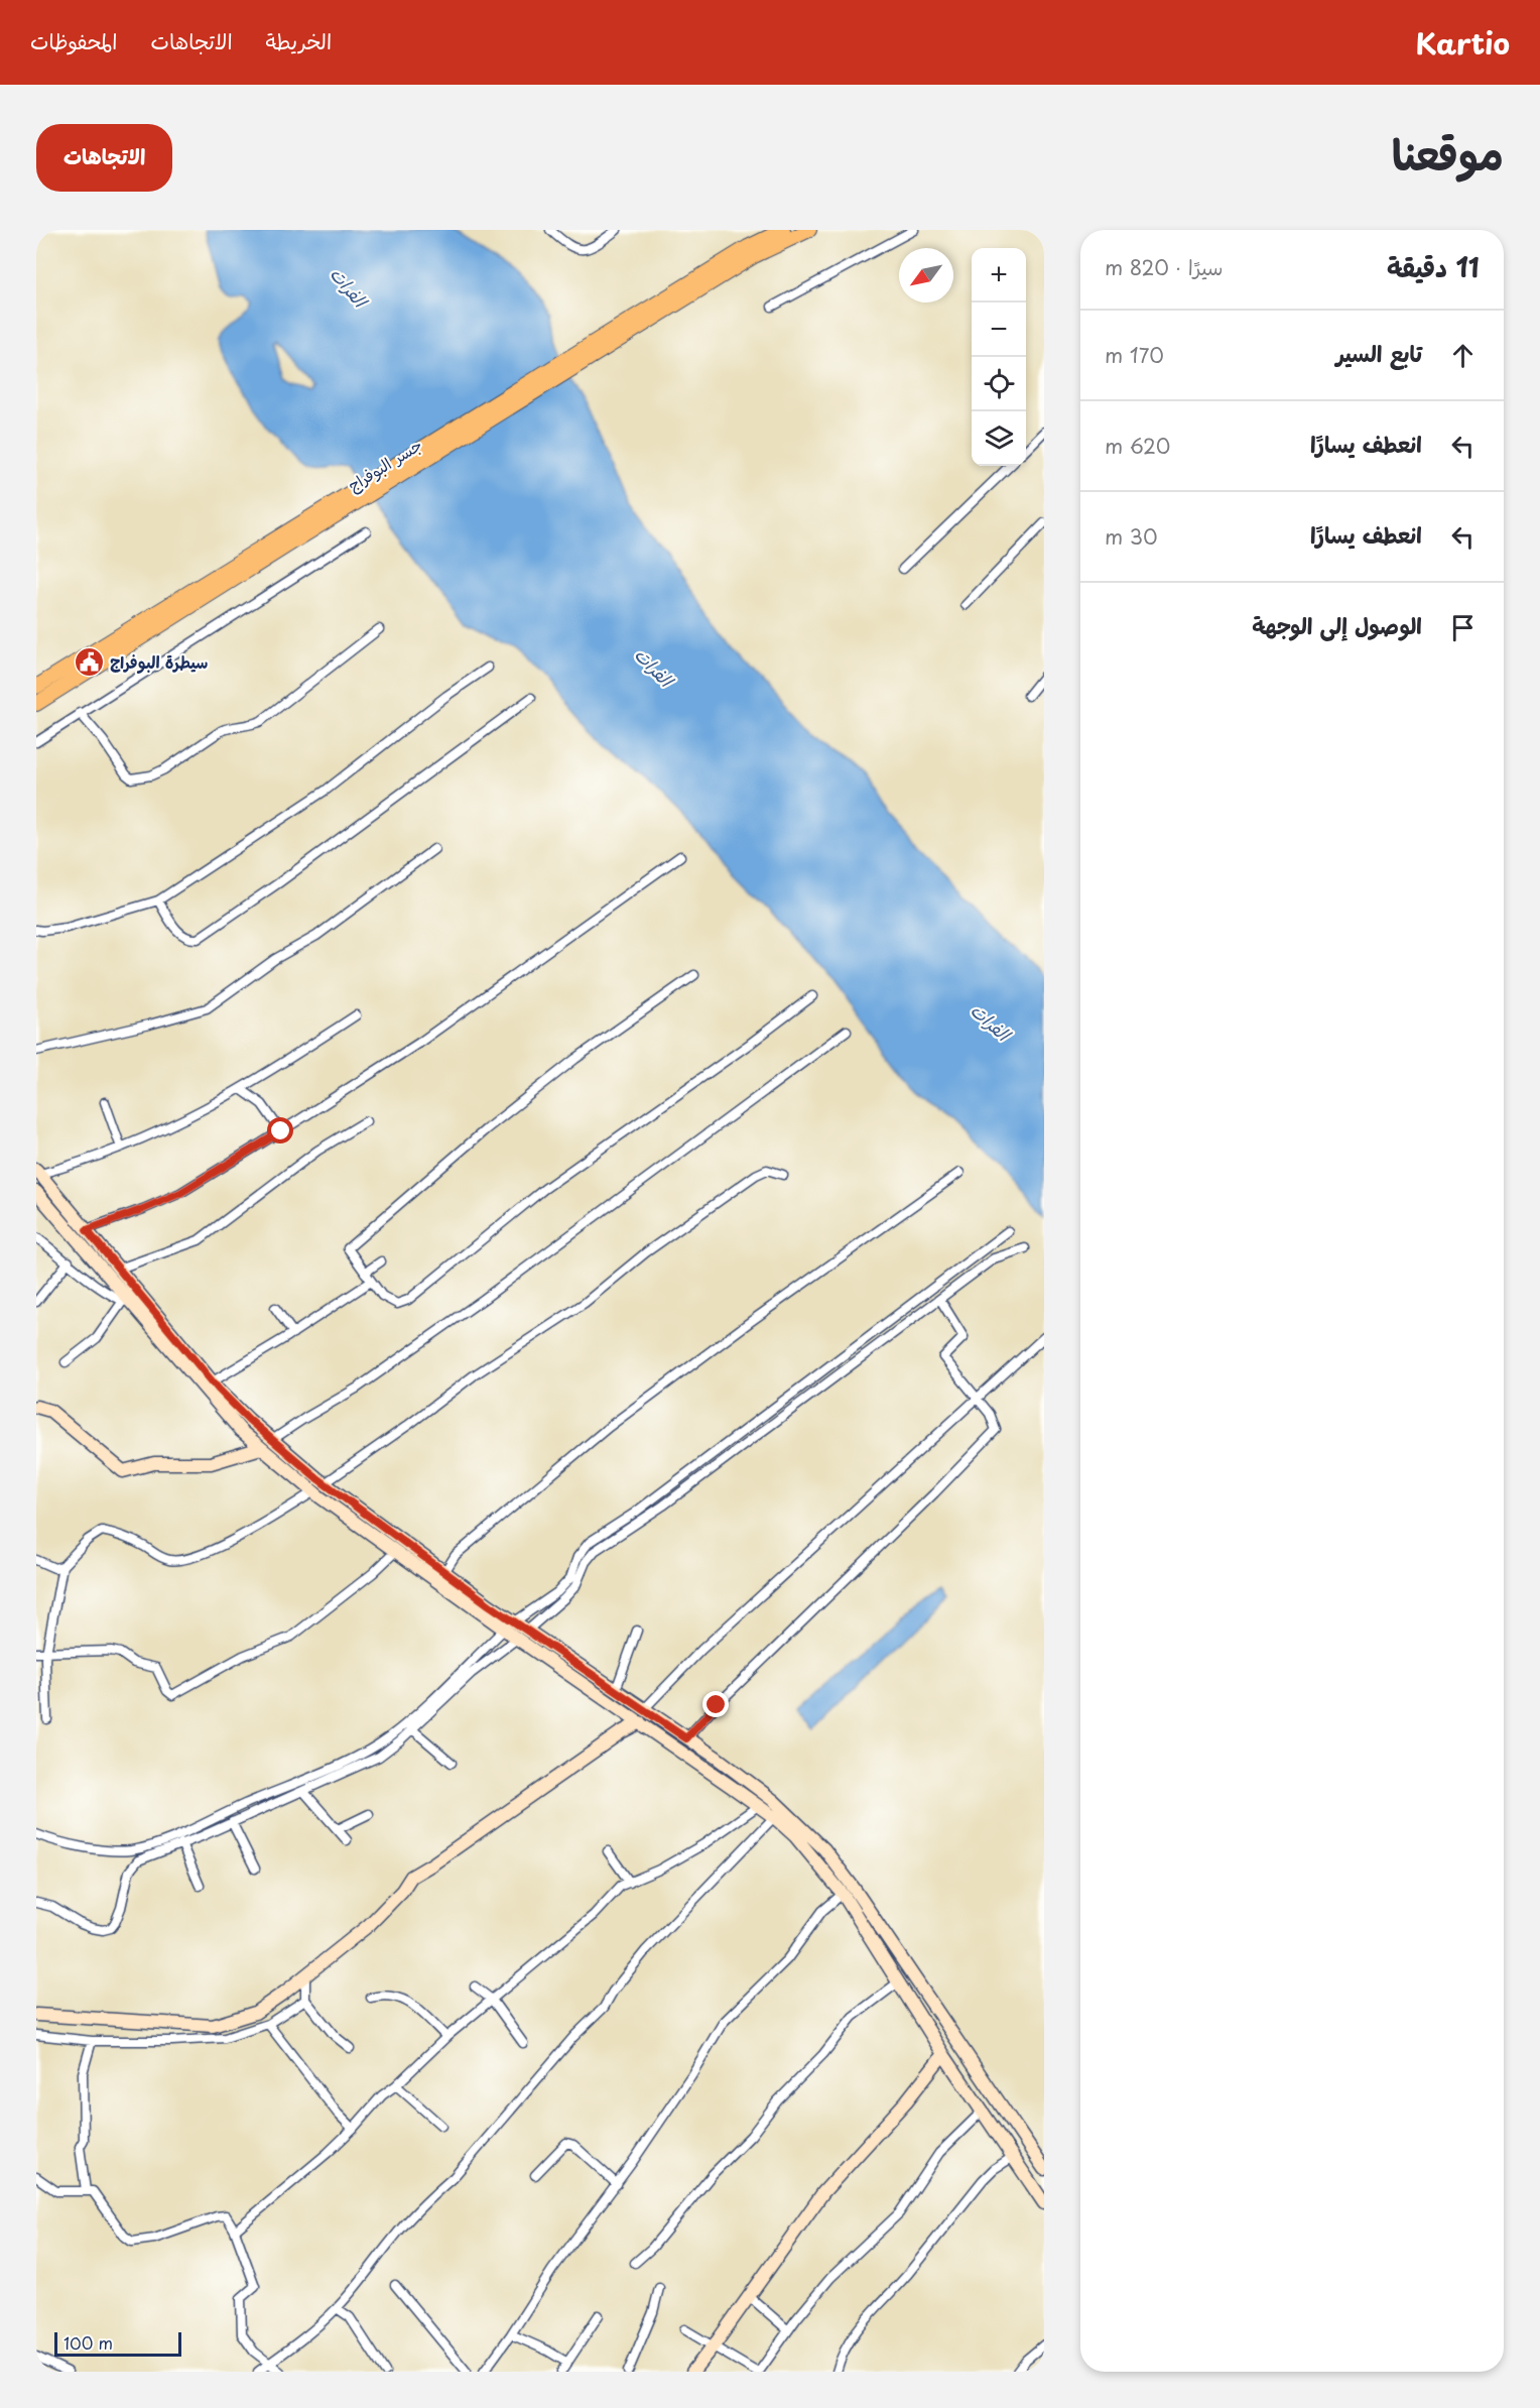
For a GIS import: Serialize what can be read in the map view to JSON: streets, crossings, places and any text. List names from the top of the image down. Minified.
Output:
{"streets":{"main road":["جسر البوفراج"]},"water":["الفرات"],"places":{"public building":["سيطرة البوفراج"]},"scale_bar":"100 m","north":"bottom left","page":{"header":"Kartio","nav":["الخريطة","الاتجاهات","المحفوظات"],"title":"موقعنا","buttons":"الاتجاهات","heading":["11 دقيقة","سيرًا · 820 m"],"map_buttons":["+","−"],"list":[["تابع السير","170 m"],["انعطف يسارًا","620 m"],["انعطف يسارًا","30 m"],"الوصول إلى الوجهة"],"scale":"100 m"}}
